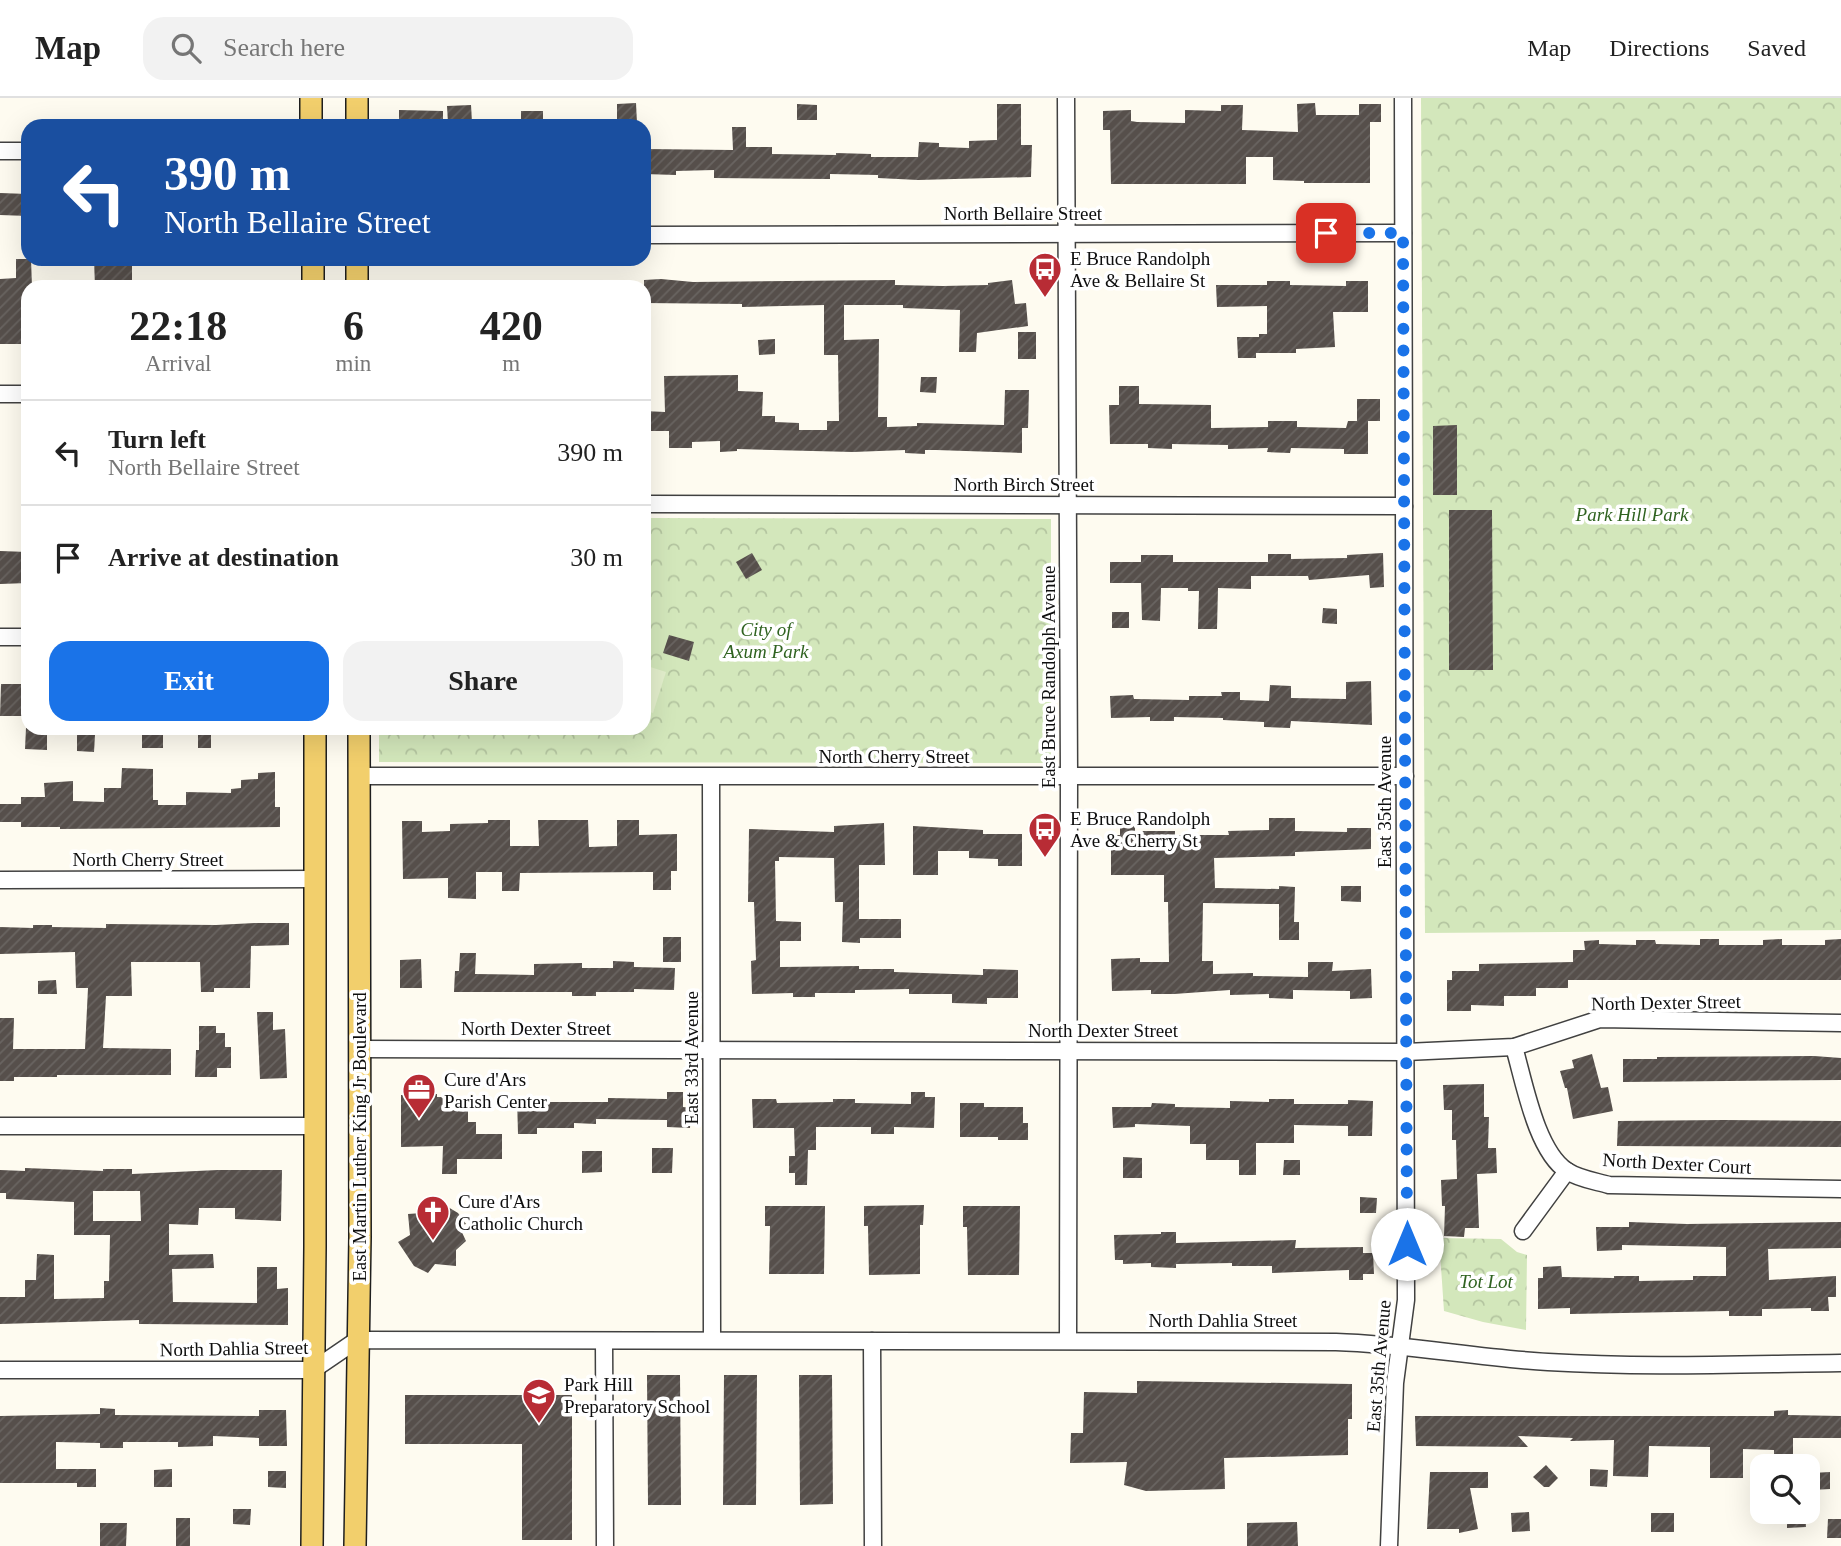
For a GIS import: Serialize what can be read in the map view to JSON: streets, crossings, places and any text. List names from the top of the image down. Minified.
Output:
{"streets":{"main road":["East Martin Luther King Jr Boulevard"],"street":["North Bellaire Street","North Birch Street","East Bruce Randolph Avenue","North Cherry Street","East 35th Avenue","North Dexter Street","East 33rd Avenue","North Dexter Court","North Dahlia Street"]},"crossings":[["North Bellaire Street","East Bruce Randolph Avenue"],["North Bellaire Street","East 35th Avenue"],["North Birch Street","East Bruce Randolph Avenue"],["North Birch Street","East 35th Avenue"],["East Bruce Randolph Avenue","North Cherry Street"],["East Bruce Randolph Avenue","North Dexter Street"],["East Bruce Randolph Avenue","North Dahlia Street"],["North Cherry Street","East 35th Avenue"],["North Cherry Street","East 33rd Avenue"],["North Cherry Street","East Martin Luther King Jr Boulevard"],["East 35th Avenue","North Dexter Street"],["East 35th Avenue","North Dahlia Street"],["North Dexter Street","East 33rd Avenue"],["North Dexter Street","East Martin Luther King Jr Boulevard"],["East 33rd Avenue","North Dahlia Street"],["East Martin Luther King Jr Boulevard","North Dahlia Street"]],"parks":["Park Hill Park","City of Axum Park","Tot Lot"],"places":{"bus stop":["E Bruce Randolph Ave & Bellaire St","E Bruce Randolph Ave & Cherry St"],"office":["Cure d'Ars Parish Center"],"church":["Cure d'Ars Catholic Church"],"school or university":["Park Hill Preparatory School"]},"page":{"header":"Map","search":"Search here","nav":["Map","Directions","Saved"],"turn":["390 m","North Bellaire Street"],"eta":["22:18","Arrival","6","min","420","m"],"list":[{"name":"Turn left","note":"North Bellaire Street","value":"390 m"},{"name":"Arrive at destination","value":"30 m"}],"buttons":["Exit","Share"]}}
